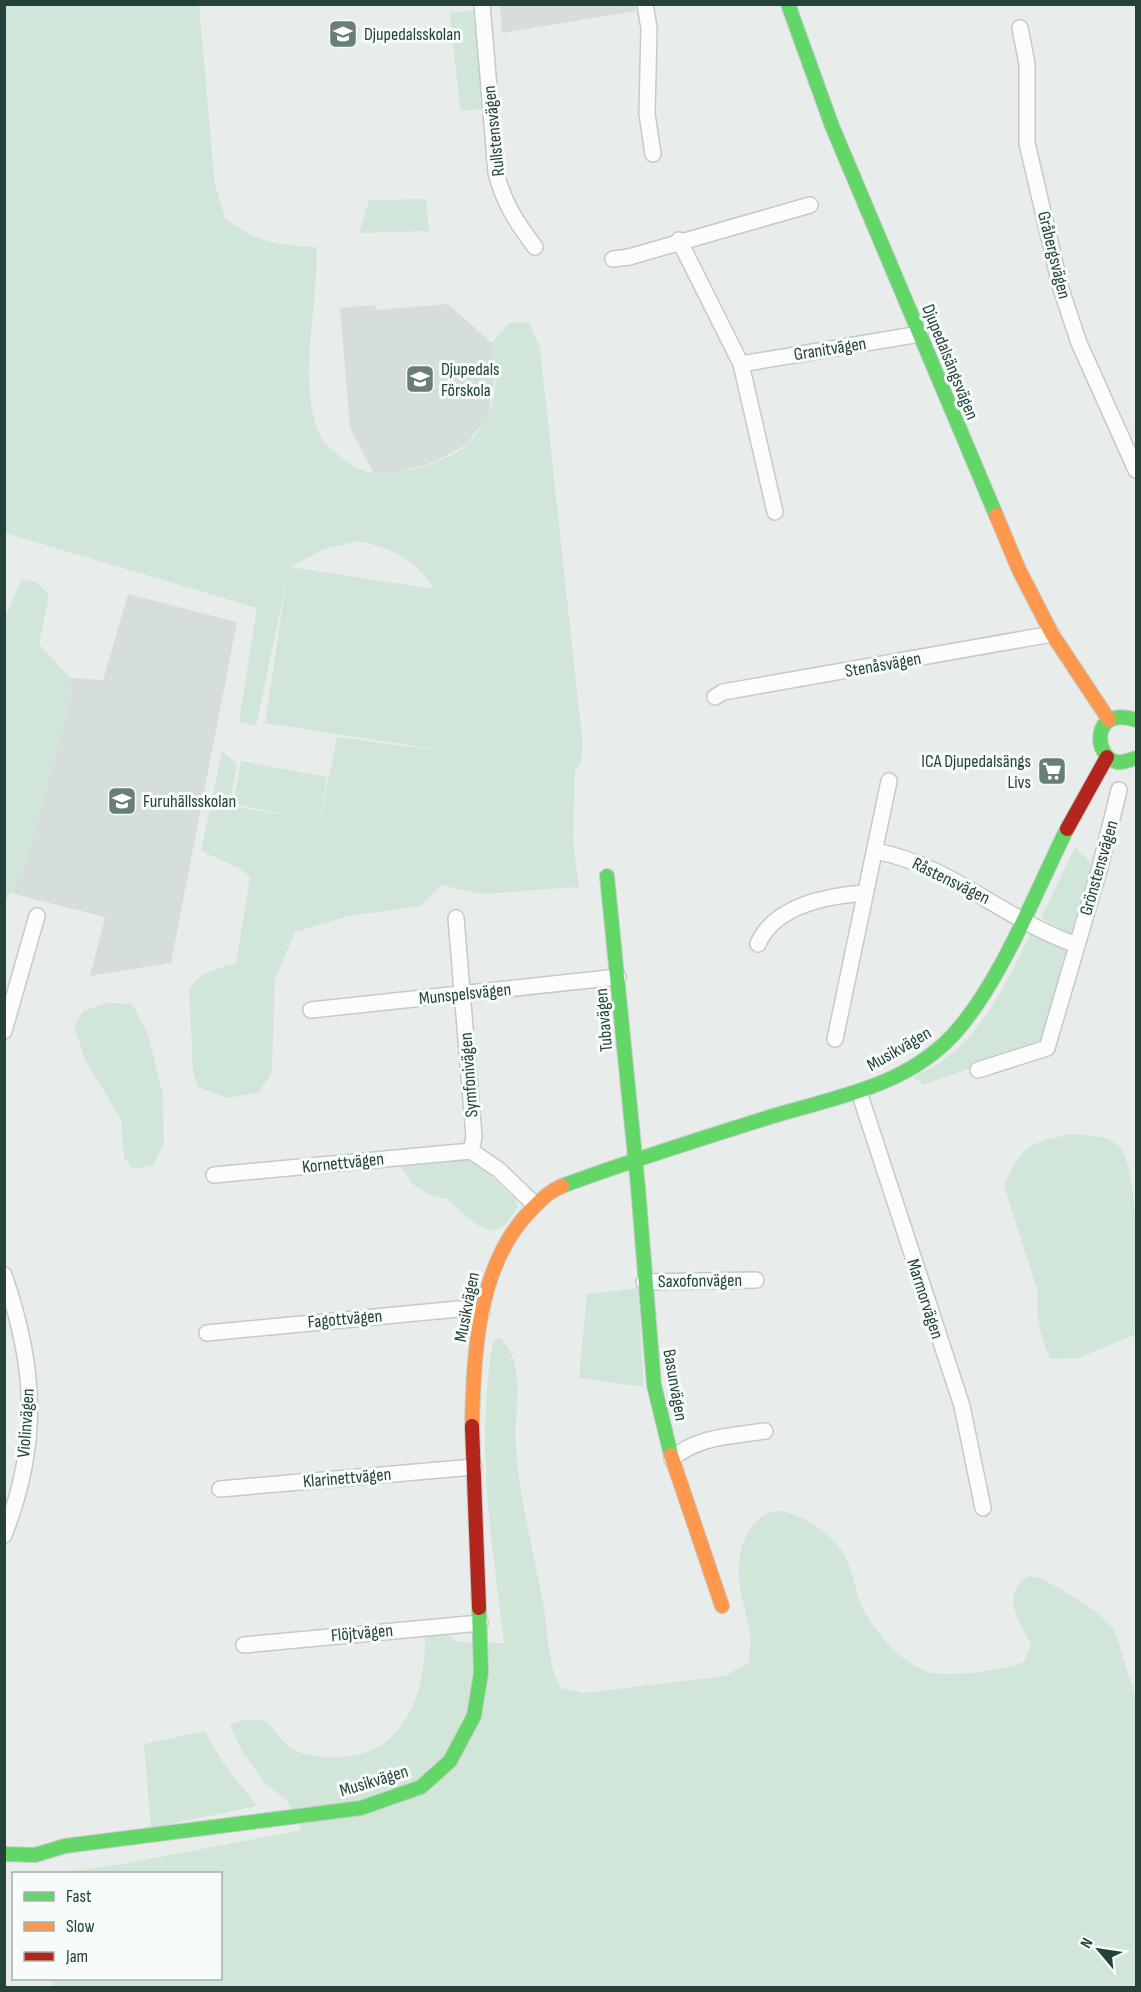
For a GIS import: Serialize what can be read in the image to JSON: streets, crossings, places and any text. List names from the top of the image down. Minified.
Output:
{"streets":{"street":["Rullstensvägen","Gråbergsvägen","Granitvägen","Djupedalsängsvägen","Stenåsvägen","Grönstensvägen","Råstensvägen","Munspelsvägen","Tubavägen","Musikvägen","Symfonivägen","Kornettvägen","Saxofonvägen","Marmorvägen","Fagottvägen","Basunvägen","Violinvägen","Klarinettvägen","Flöjtvägen"]},"crossings":[["Granitvägen","Djupedalsängsvägen"],["Djupedalsängsvägen","Stenåsvägen"],["Råstensvägen","Musikvägen"],["Munspelsvägen","Tubavägen"],["Munspelsvägen","Symfonivägen"],["Tubavägen","Musikvägen"],["Tubavägen","Basunvägen"],["Musikvägen","Marmorvägen"],["Musikvägen","Fagottvägen"],["Musikvägen","Basunvägen"],["Musikvägen","Klarinettvägen"],["Musikvägen","Flöjtvägen"],["Symfonivägen","Kornettvägen"],["Saxofonvägen","Basunvägen"]],"places":{"school or university":["Djupedalsskolan","Djupedals Förskola","Furuhällsskolan"],"supermarket":["ICA Djupedalsängs Livs"]},"legend":["Fast","Slow","Jam"],"north":"top left"}
